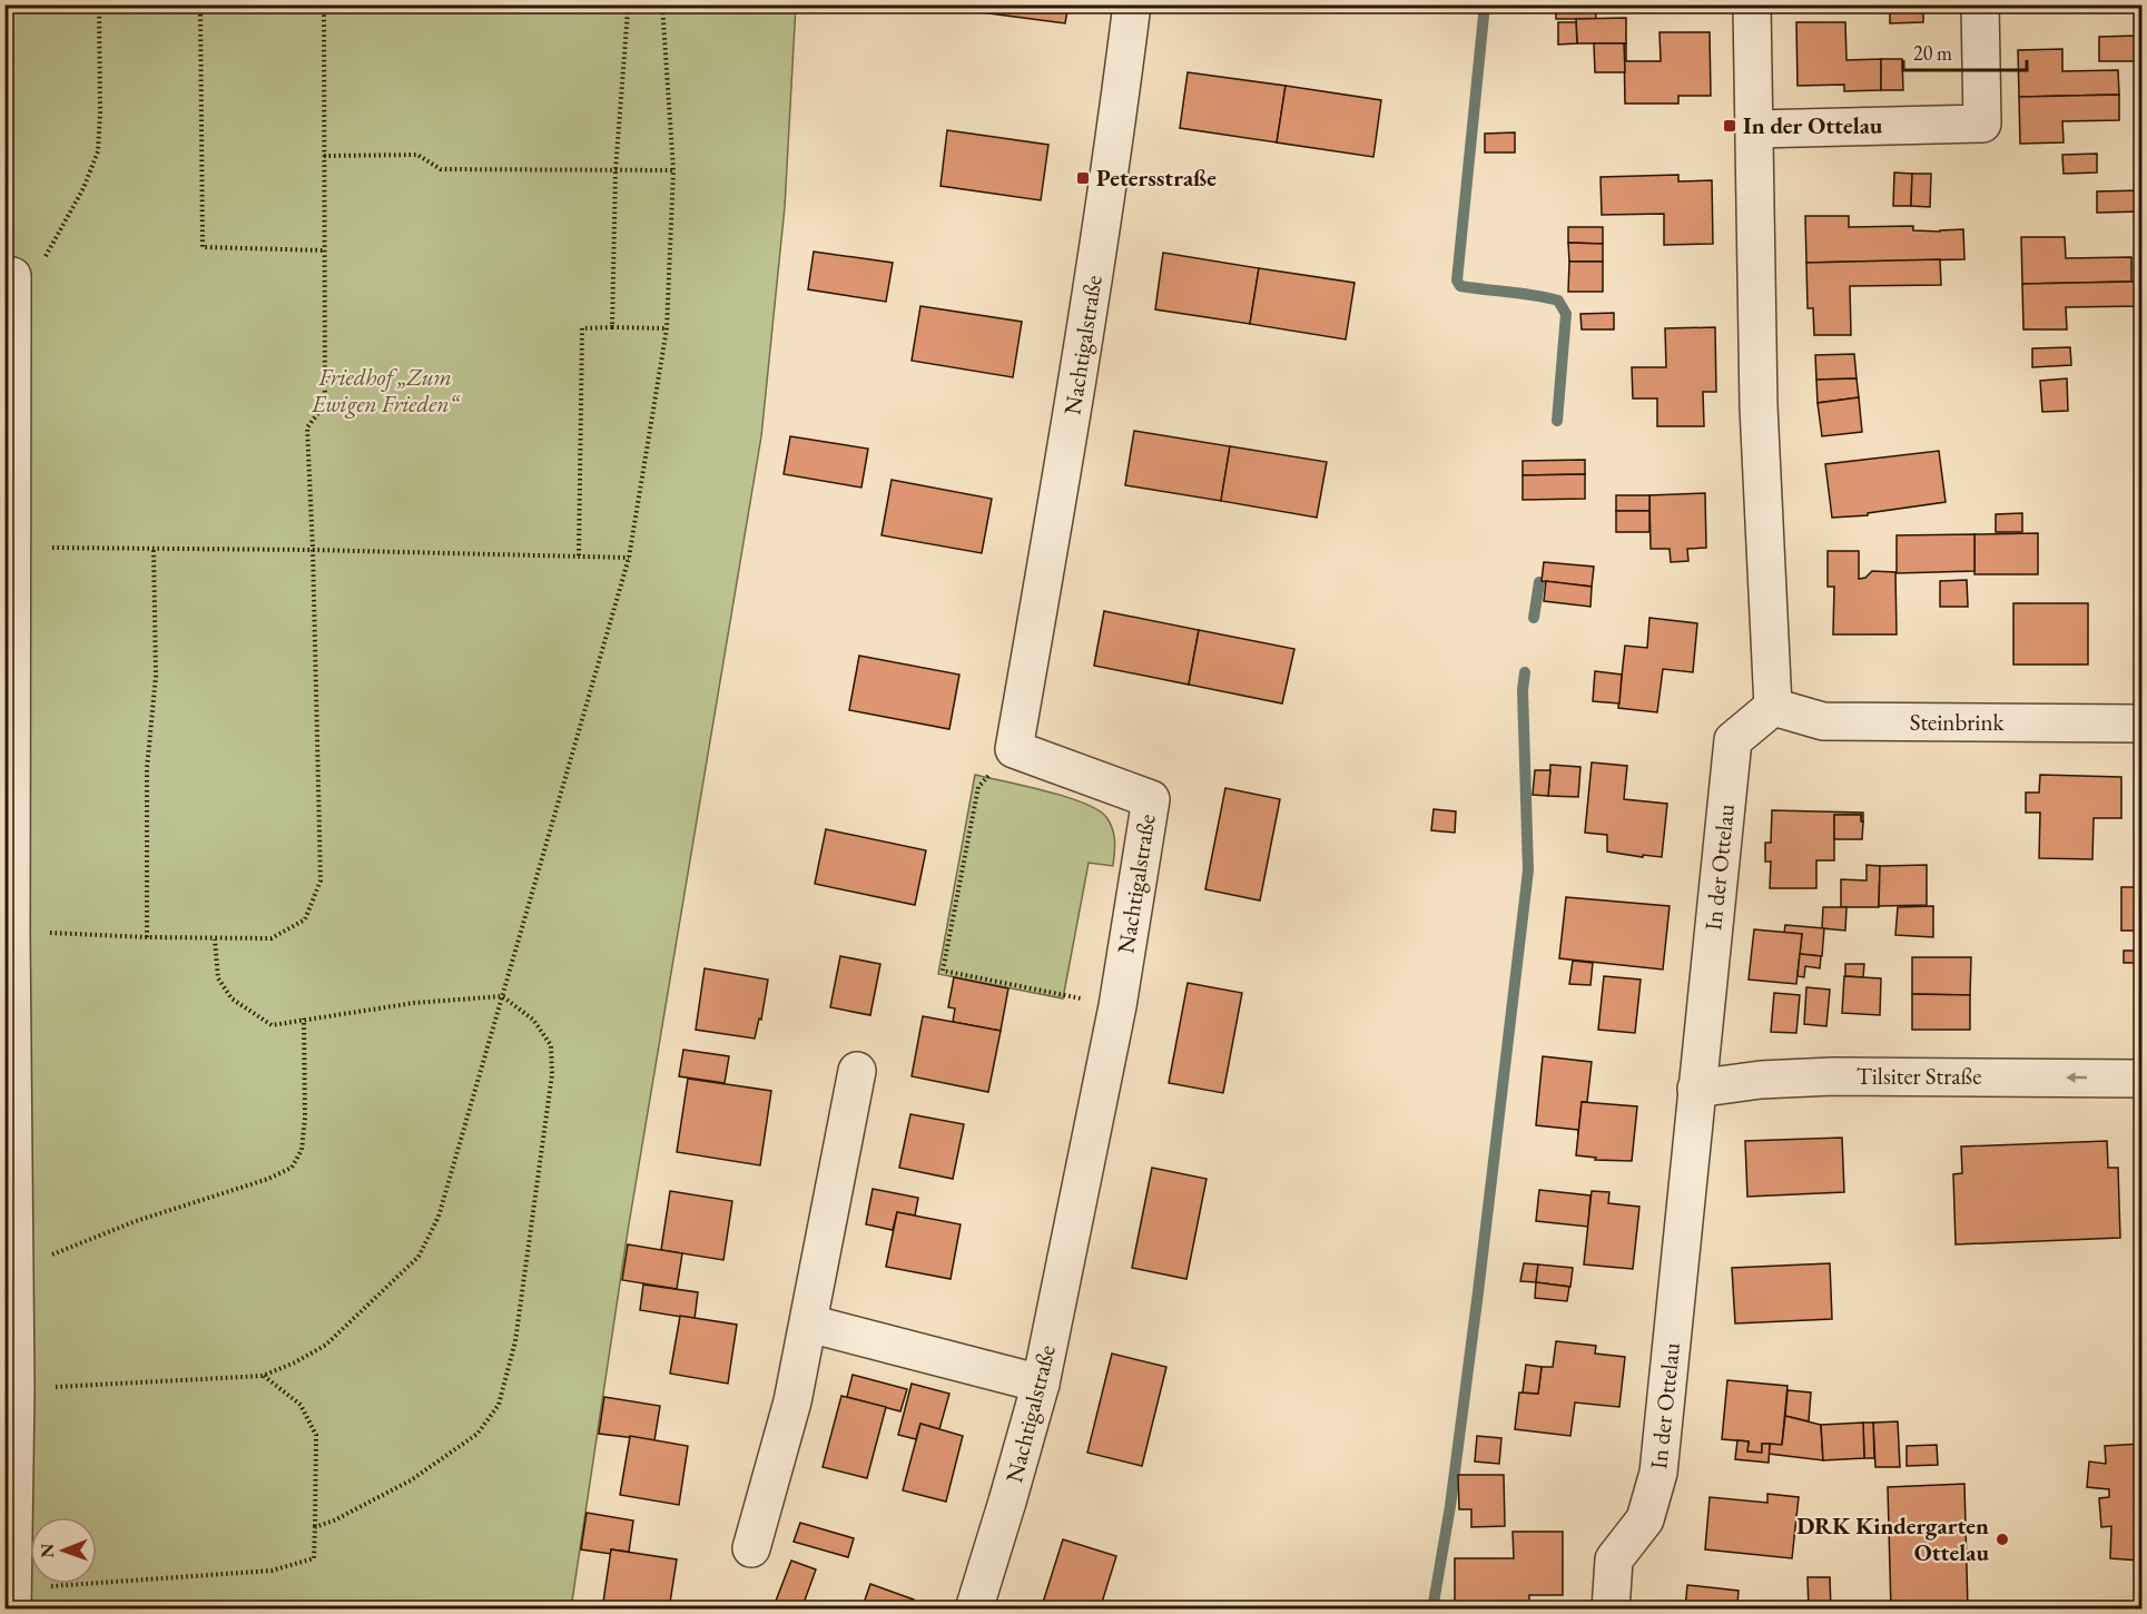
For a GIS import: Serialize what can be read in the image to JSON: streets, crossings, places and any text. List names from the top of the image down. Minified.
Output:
{"streets":{"street":["Nachtigalstraße","Steinbrink","In der Ottelau","Tilsiter Straße"]},"crossings":[["Steinbrink","In der Ottelau"],["In der Ottelau","Tilsiter Straße"]],"one_way":["Tilsiter Straße"],"parks":["Friedhof „Zum Ewigen Frieden“"],"places":{"transit":["In der Ottelau","Petersstraße"],"other":["DRK Kindergarten Ottelau"]},"scale_bar":"20 m","north":"left"}
